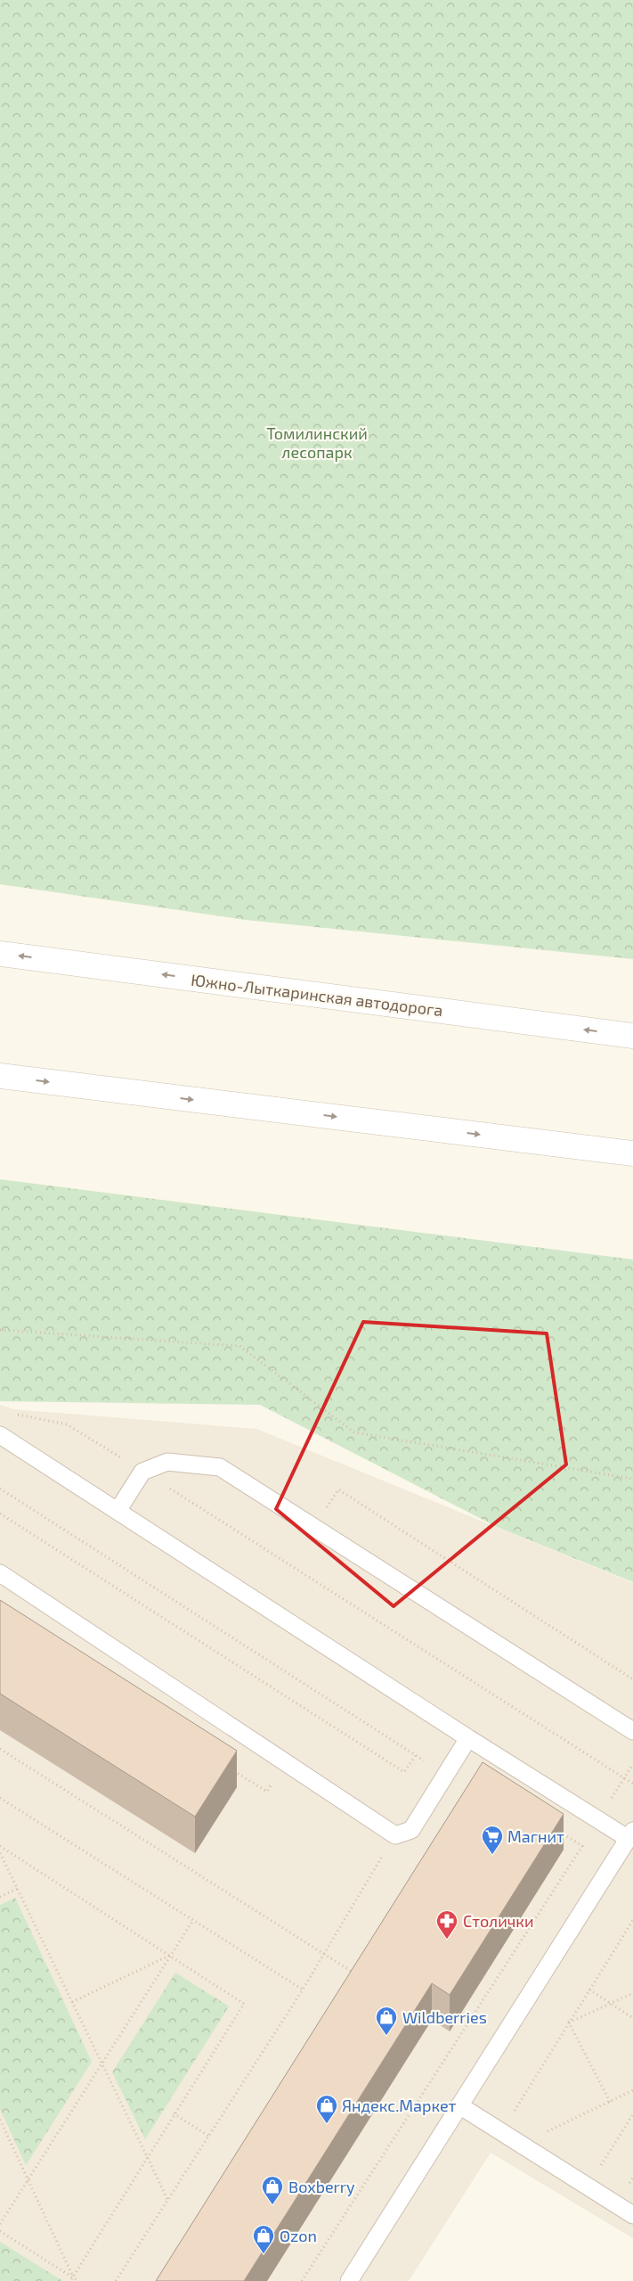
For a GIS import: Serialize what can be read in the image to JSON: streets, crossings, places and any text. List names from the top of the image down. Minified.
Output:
{"streets":{"main road":["Южно-Лыткаринская автодорога"]},"parks":["Томилинский лесопарк"],"places":{"supermarket":["Магнит"],"pharmacy":["Столички"],"shop":["Wildberries","Яндекс.Маркет","Boxberry","Ozon"]}}
